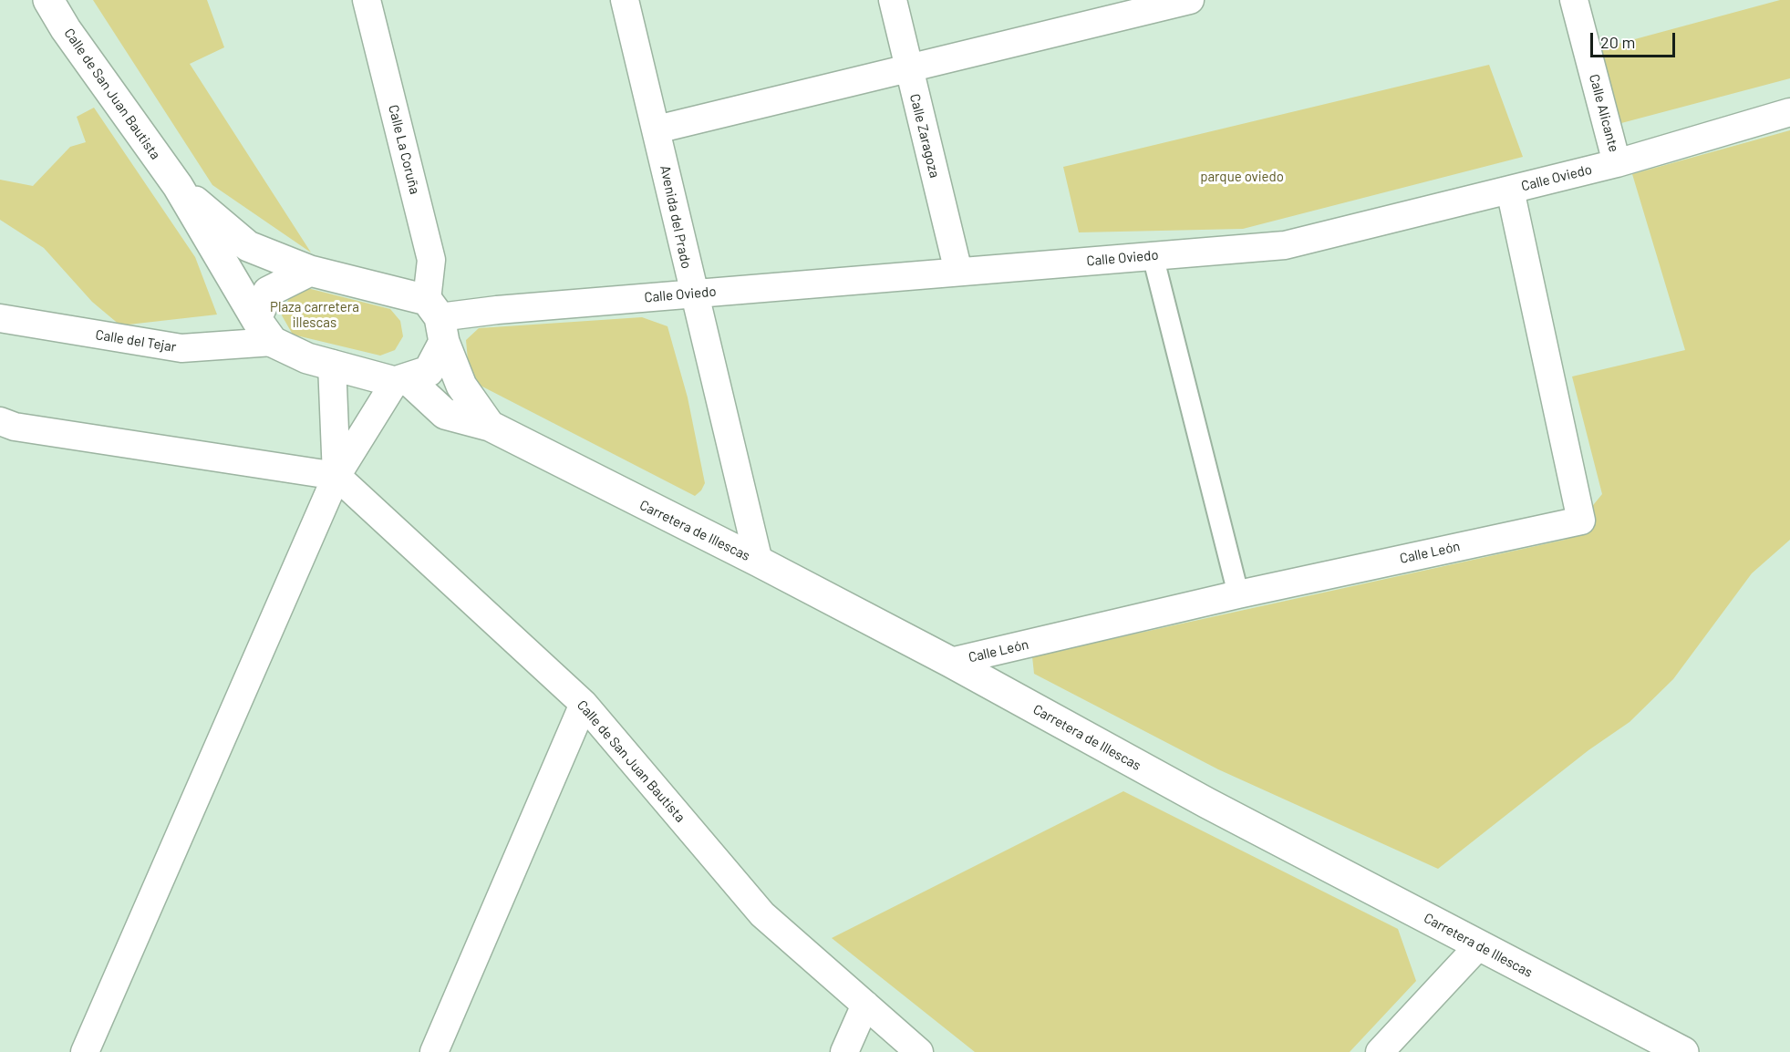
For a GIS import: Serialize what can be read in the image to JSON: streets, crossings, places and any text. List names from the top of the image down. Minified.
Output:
{"streets":{"street":["Calle de San Juan Bautista","Calle Alicante","Calle Zaragoza","Calle La Coruña","Calle Oviedo","Avenida del Prado","Calle del Tejar","Carretera de Illescas","Calle León"]},"crossings":[["Calle de San Juan Bautista","Calle La Coruña"],["Calle de San Juan Bautista","Calle Oviedo"],["Calle de San Juan Bautista","Calle del Tejar"],["Calle de San Juan Bautista","Carretera de Illescas"],["Calle Alicante","Calle Oviedo"],["Calle Zaragoza","Calle Oviedo"],["Calle La Coruña","Calle Oviedo"],["Calle La Coruña","Carretera de Illescas"],["Calle Oviedo","Avenida del Prado"],["Calle Oviedo","Carretera de Illescas"],["Calle Oviedo","Calle León"],["Avenida del Prado","Carretera de Illescas"],["Carretera de Illescas","Calle León"]],"parks":["parque oviedo","Plaza carretera illescas"],"scale_bar":"20 m"}
